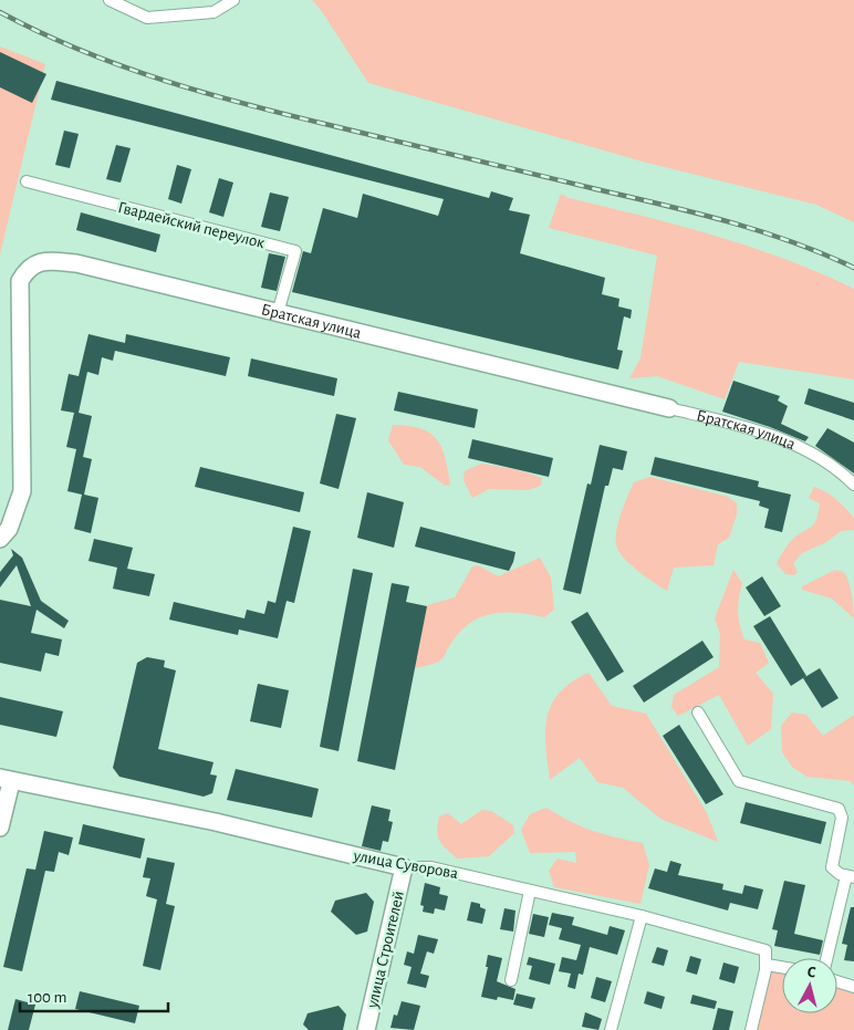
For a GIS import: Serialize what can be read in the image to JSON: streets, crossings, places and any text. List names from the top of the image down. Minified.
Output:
{"streets":{"street":["Гвардейский переулок","Братская улица","улица Суворова","улица Строителей"]},"crossings":[["Гвардейский переулок","Братская улица"],["улица Суворова","улица Строителей"]],"scale_bar":"100 m","north":"top"}
